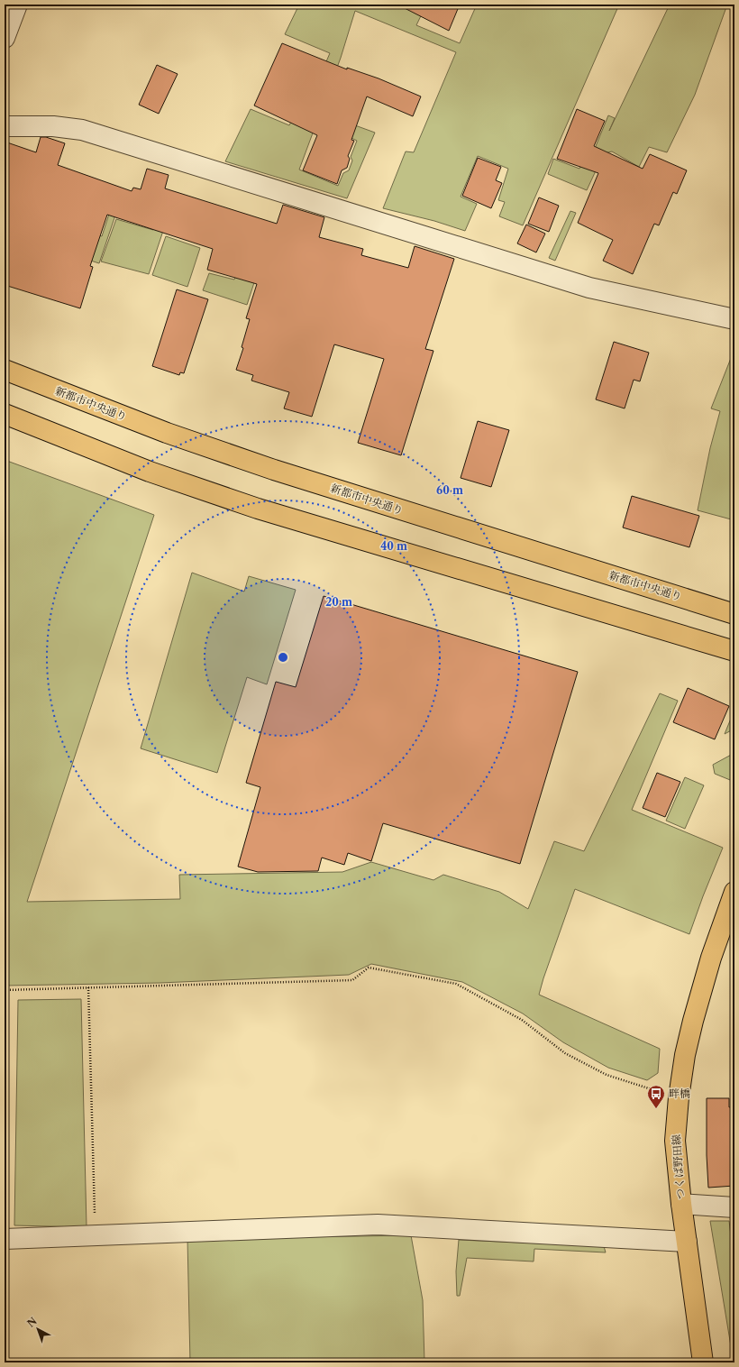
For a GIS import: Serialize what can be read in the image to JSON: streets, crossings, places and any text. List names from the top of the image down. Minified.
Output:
{"streets":{"main road":["新都市中央通り","つくば野田線"]},"places":{"bus stop":["畔橋"]},"north":"top left","rings":["60 m","40 m","20 m"]}
